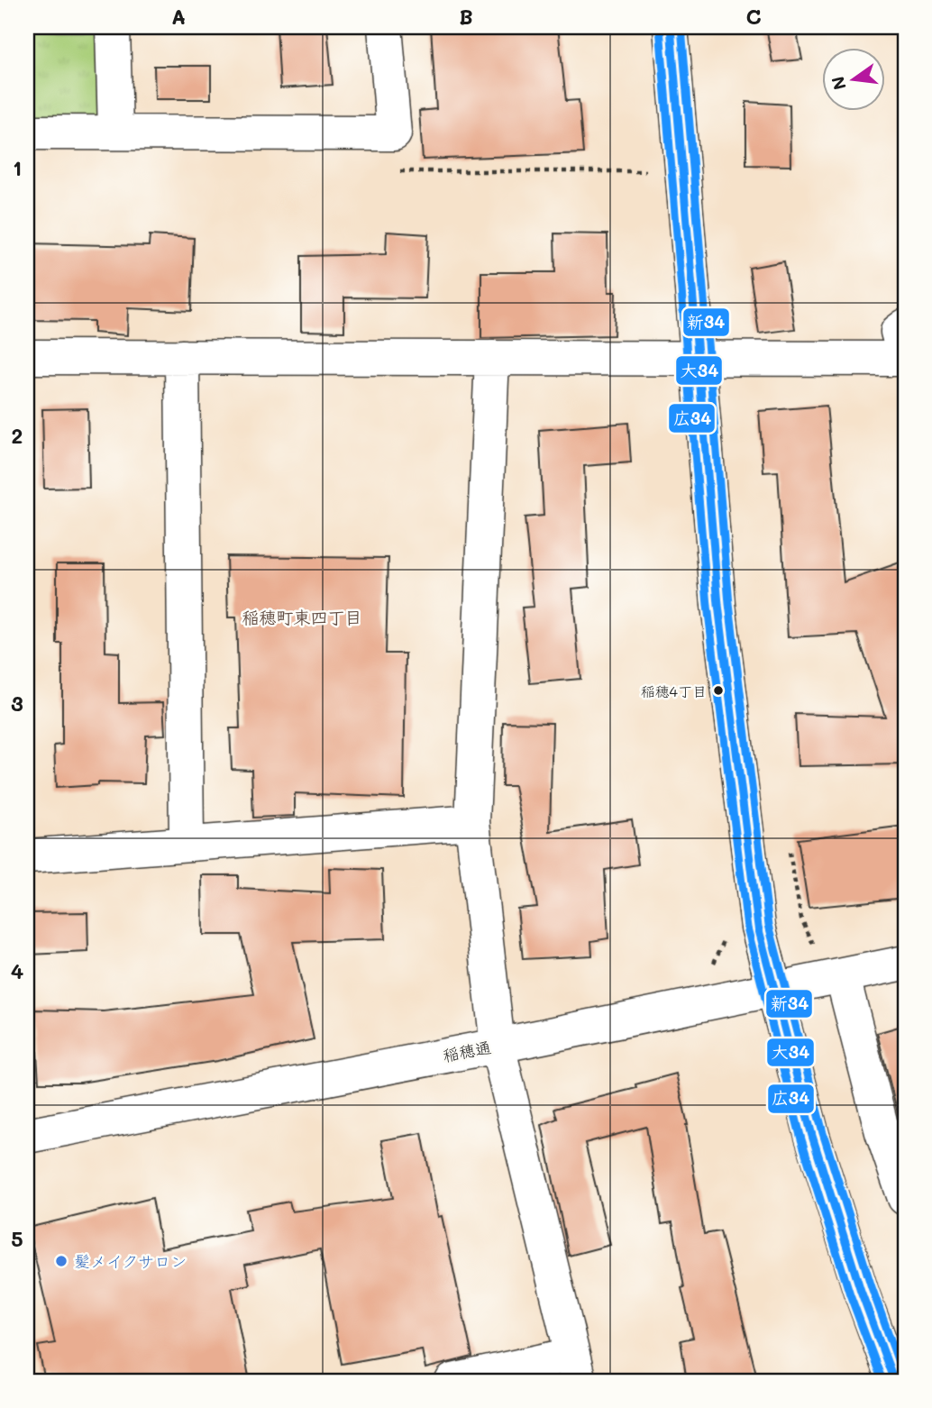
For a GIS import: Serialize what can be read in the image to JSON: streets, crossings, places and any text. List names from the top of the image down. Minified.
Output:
{"streets":{"street":["稲穂通"]},"districts":["稲穂町東四丁目"],"places":["稲穂4丁目","髪メイクサロン"],"lines":["transit line 大34","transit line 新34","transit line 広34"],"north":"left","grid":{"columns":["A","B","C"],"rows":["1","2","3","4","5"]}}
